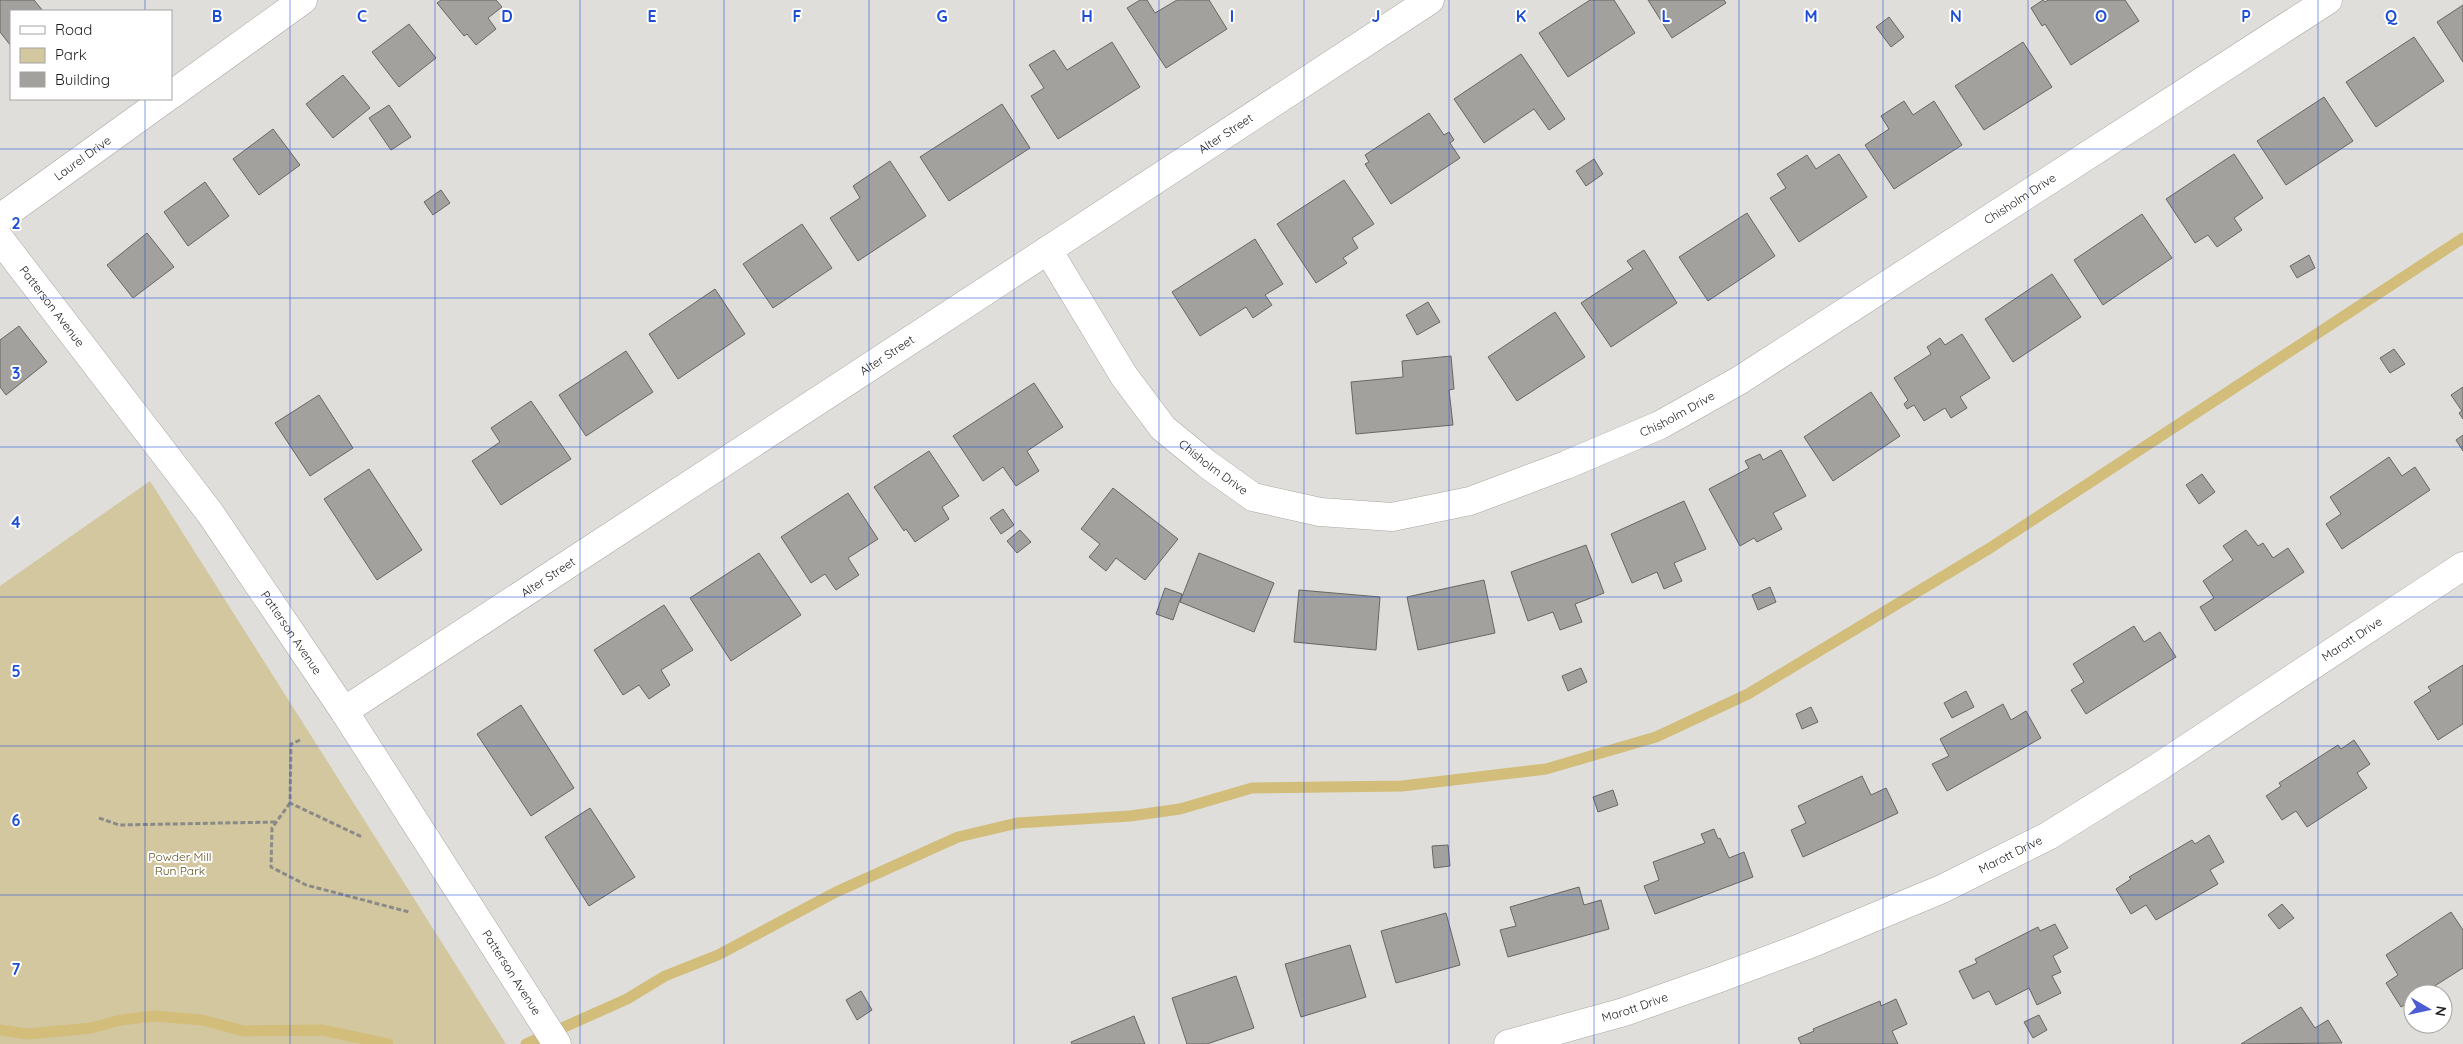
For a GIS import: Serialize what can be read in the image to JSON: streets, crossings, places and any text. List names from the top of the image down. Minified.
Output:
{"streets":{"street":["Alter Street","Laurel Drive","Chisholm Drive","Patterson Avenue","Marott Drive"]},"crossings":[["Alter Street","Chisholm Drive"],["Alter Street","Patterson Avenue"]],"parks":["Powder Mill Run Park"],"legend":["Road","Park","Building"],"north":"right","grid":{"columns":["B","C","D","E","F","G","H","I","J","K","L","M","N","O","P","Q"],"rows":["2","3","4","5","6","7"]}}
